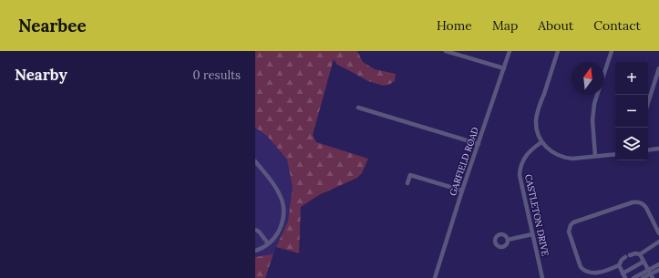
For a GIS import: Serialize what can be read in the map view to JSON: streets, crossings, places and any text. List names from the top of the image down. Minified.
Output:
{"streets":{"street":["GARFIELD ROAD","CASTLETON DRIVE"]},"north":"top","page":{"header":"Nearbee","nav":["Home","Map","About","Contact"],"heading":["Nearby","0 results"],"map_buttons":["+","−"]}}
